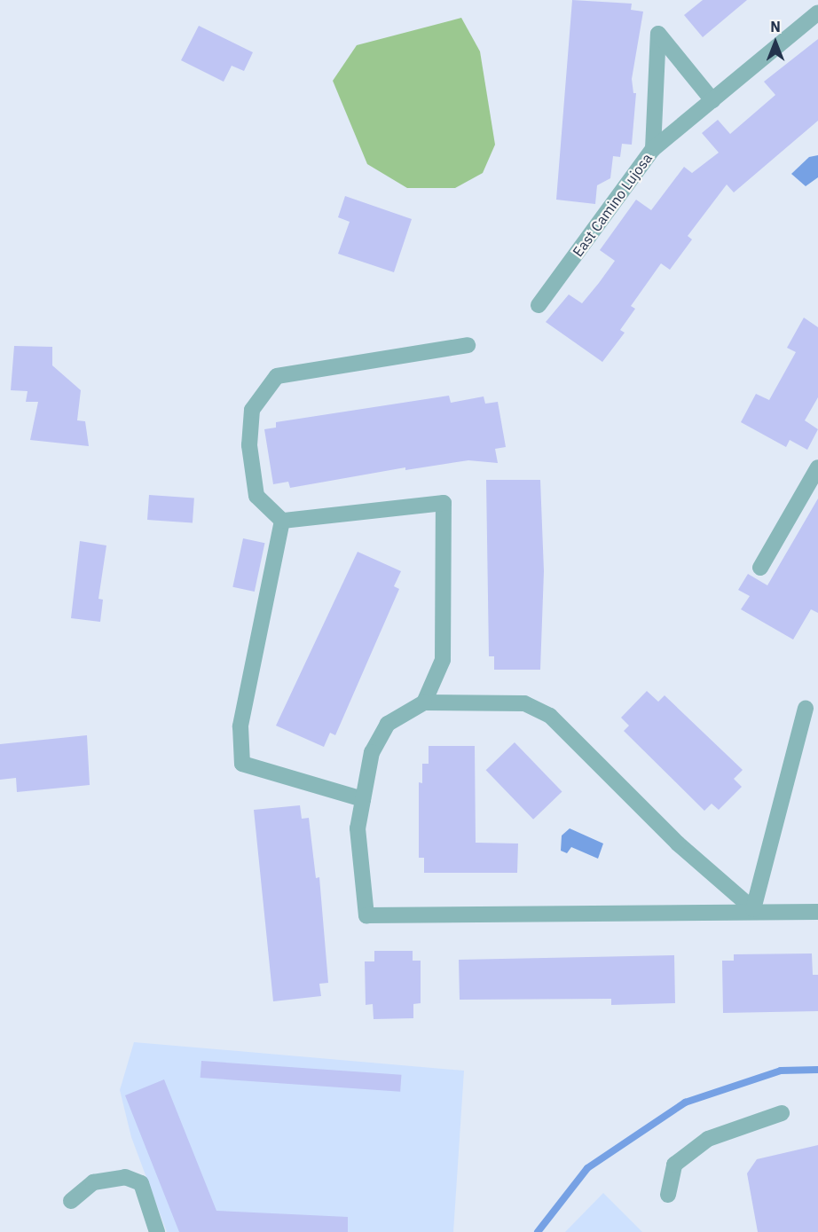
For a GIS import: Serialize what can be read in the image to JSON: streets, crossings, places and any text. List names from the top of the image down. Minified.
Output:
{"streets":{"street":["East Camino Lujosa"]},"north":"top"}
